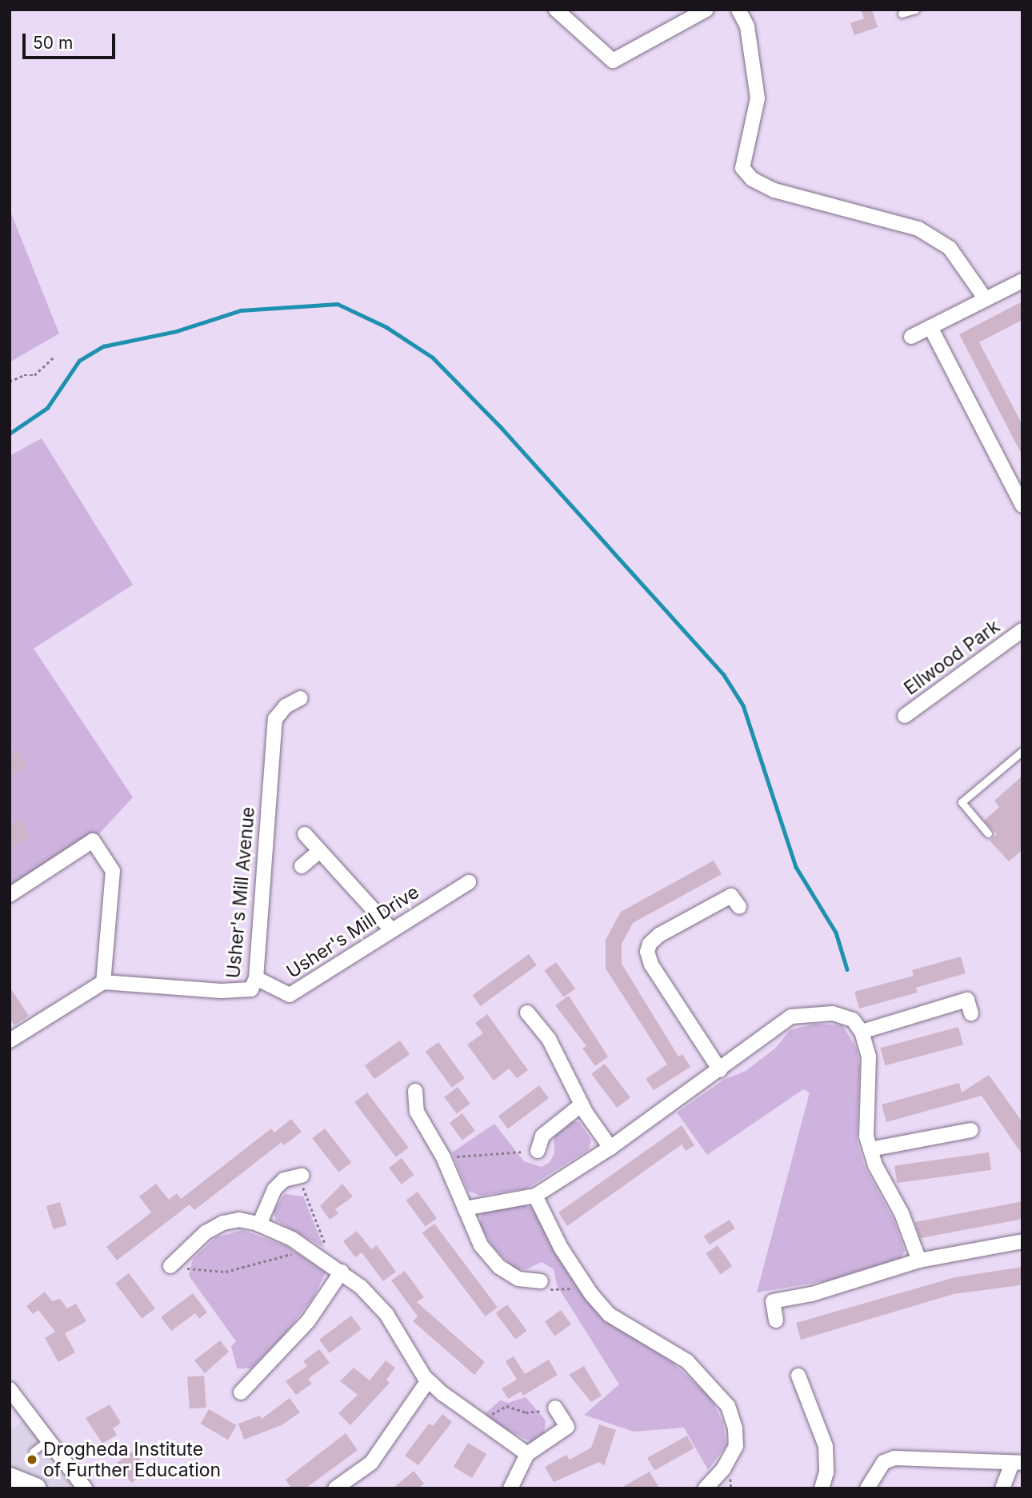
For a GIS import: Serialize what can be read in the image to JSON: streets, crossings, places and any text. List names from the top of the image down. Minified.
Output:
{"streets":{"street":["Ellwood Park","Usher's Mill Avenue","Usher's Mill Drive"]},"crossings":[["Usher's Mill Avenue","Usher's Mill Drive"]],"places":["Drogheda Institute of Further Education"],"scale_bar":"50 m"}
